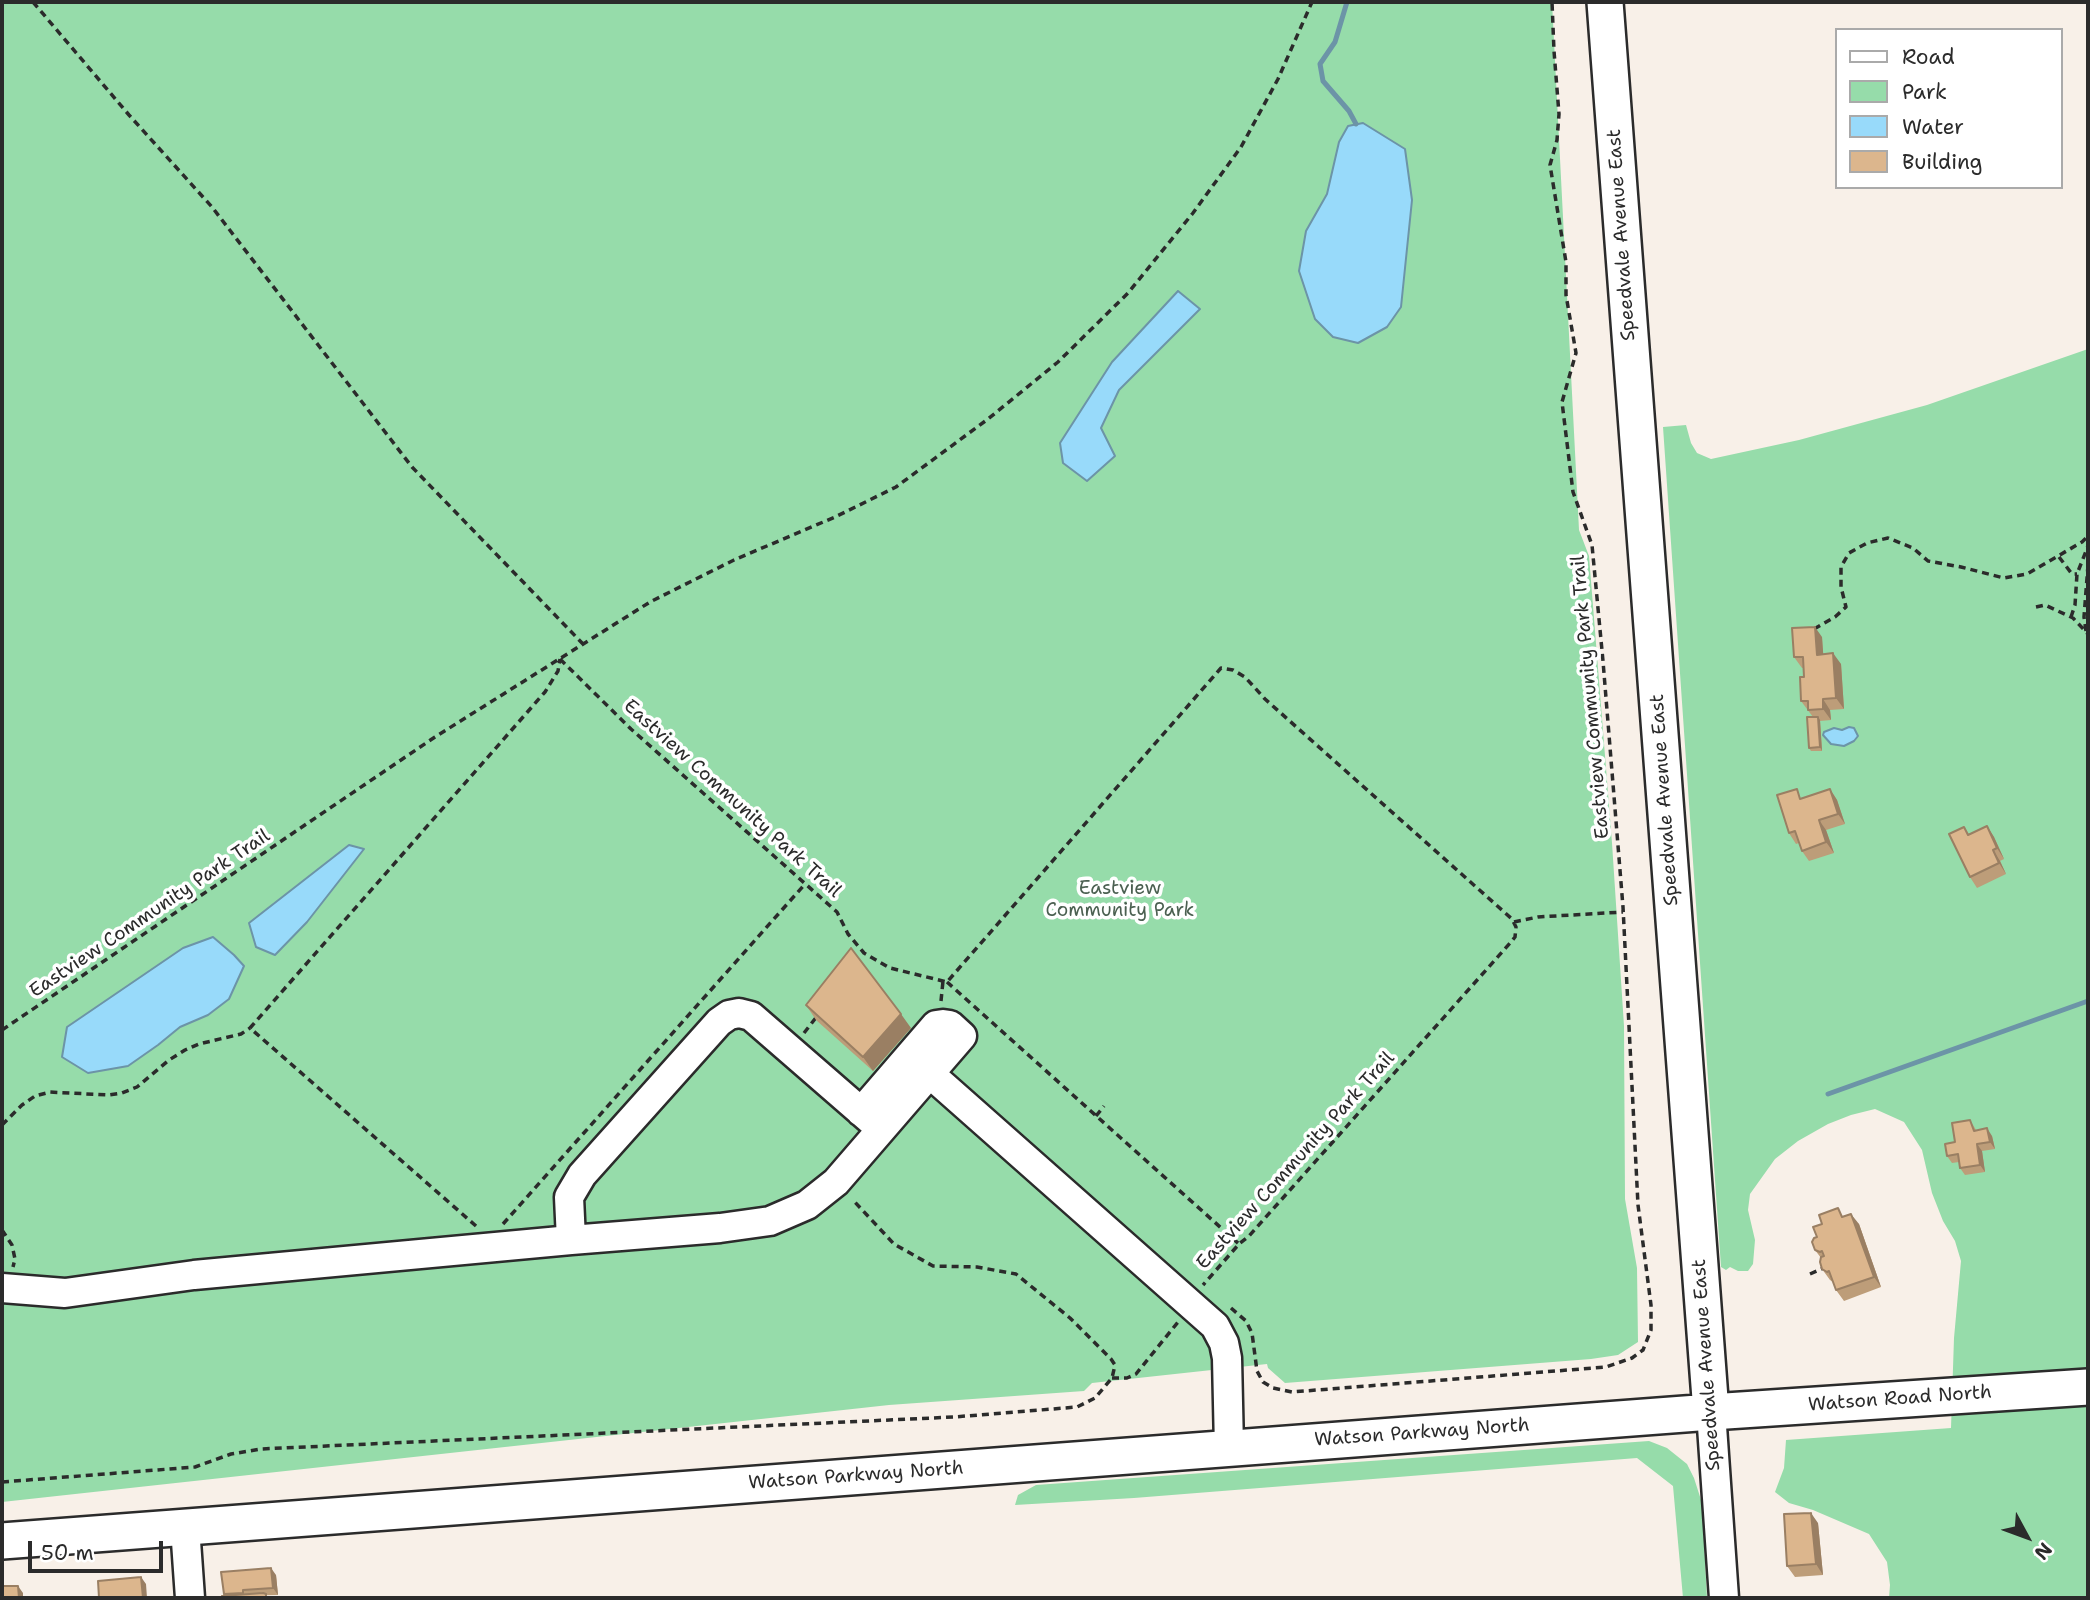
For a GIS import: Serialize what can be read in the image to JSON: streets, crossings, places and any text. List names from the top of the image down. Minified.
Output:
{"streets":{"main road":["Speedvale Avenue East","Watson Road North","Watson Parkway North"],"path":["Eastview Community Park Trail"]},"crossings":[["Speedvale Avenue East","Watson Road North"],["Speedvale Avenue East","Watson Parkway North"],["Watson Road North","Watson Parkway North"]],"parks":["Eastview Community Park"],"legend":["Road","Park","Water","Building"],"scale_bar":"50 m","north":"bottom right"}
